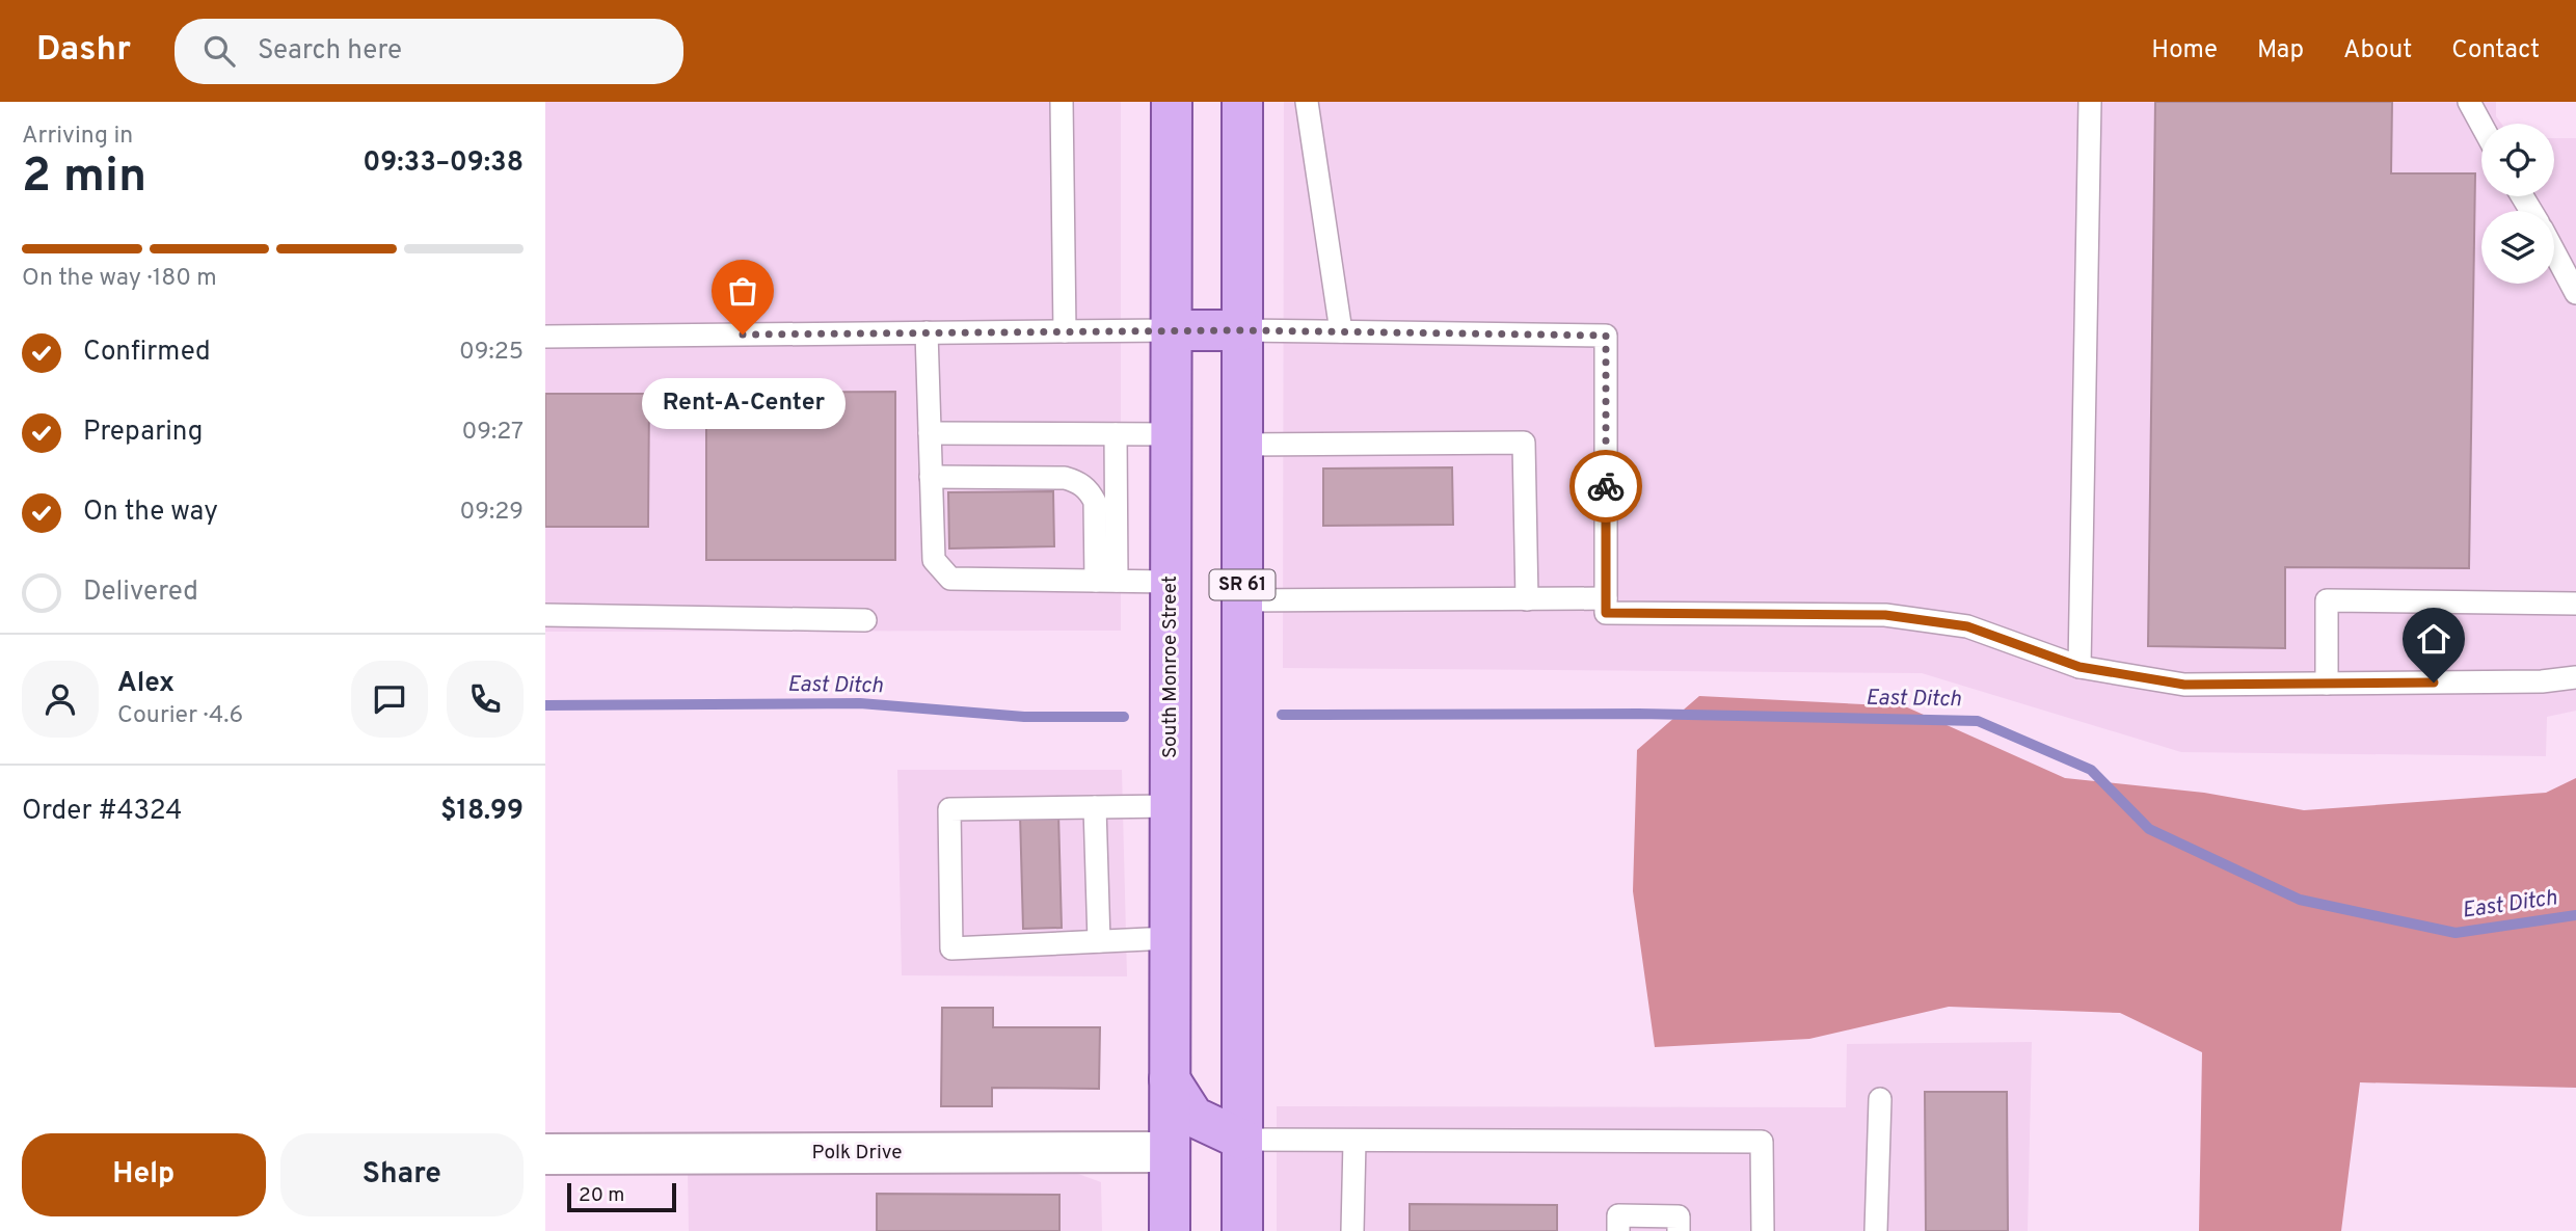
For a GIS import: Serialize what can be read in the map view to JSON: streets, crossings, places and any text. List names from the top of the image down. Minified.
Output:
{"streets":{"main road":["SR 61","South Monroe Street"],"street":["Polk Drive"]},"crossings":[["South Monroe Street","Polk Drive"]],"water":["East Ditch"],"places":["Rent-A-Center"],"scale_bar":"20 m","page":{"header":"Dashr","search":"Search here","nav":["Home","Map","About","Contact"],"heading":["2 min","Arriving in","09:33–09:38"],"panel":["Alex","Courier · 4.6","Order #4324","$18.99"],"bar":"On the way · 180 m","list":[["Confirmed","09:25"],["Preparing","09:27"],["On the way","09:29"],"Delivered"],"bubble":"Rent-A-Center","buttons":["Help","Share"],"scale":"20 m"}}
